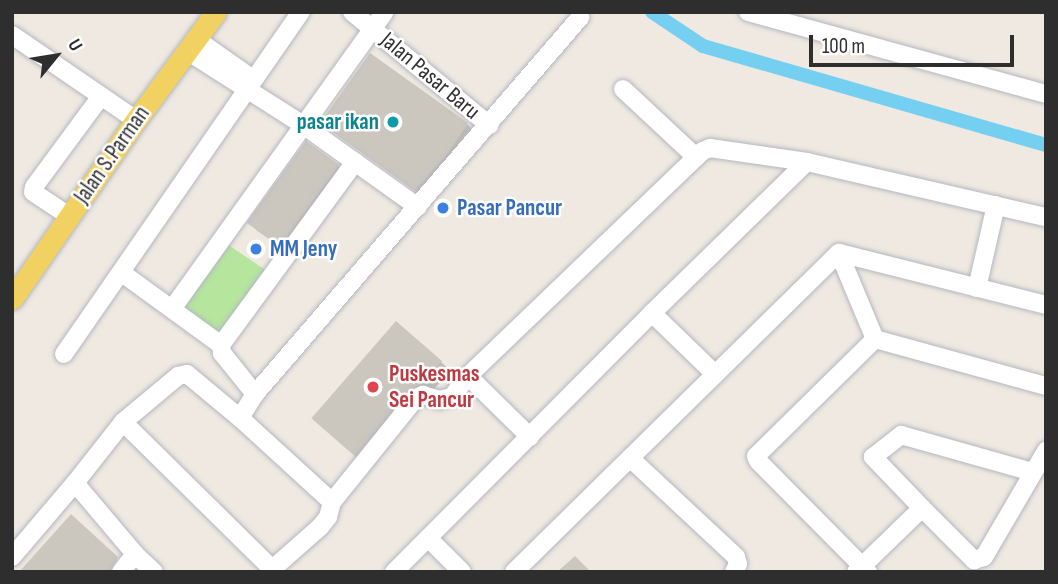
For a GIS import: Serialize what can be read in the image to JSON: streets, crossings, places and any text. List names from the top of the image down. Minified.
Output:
{"streets":{"main road":["Jalan S.Parman"],"street":["Jalan Pasar Baru"]},"places":["pasar ikan","Pasar Pancur","MM Jeny","Puskesmas Sei Pancur"],"scale_bar":"100 m","north":"top right"}
